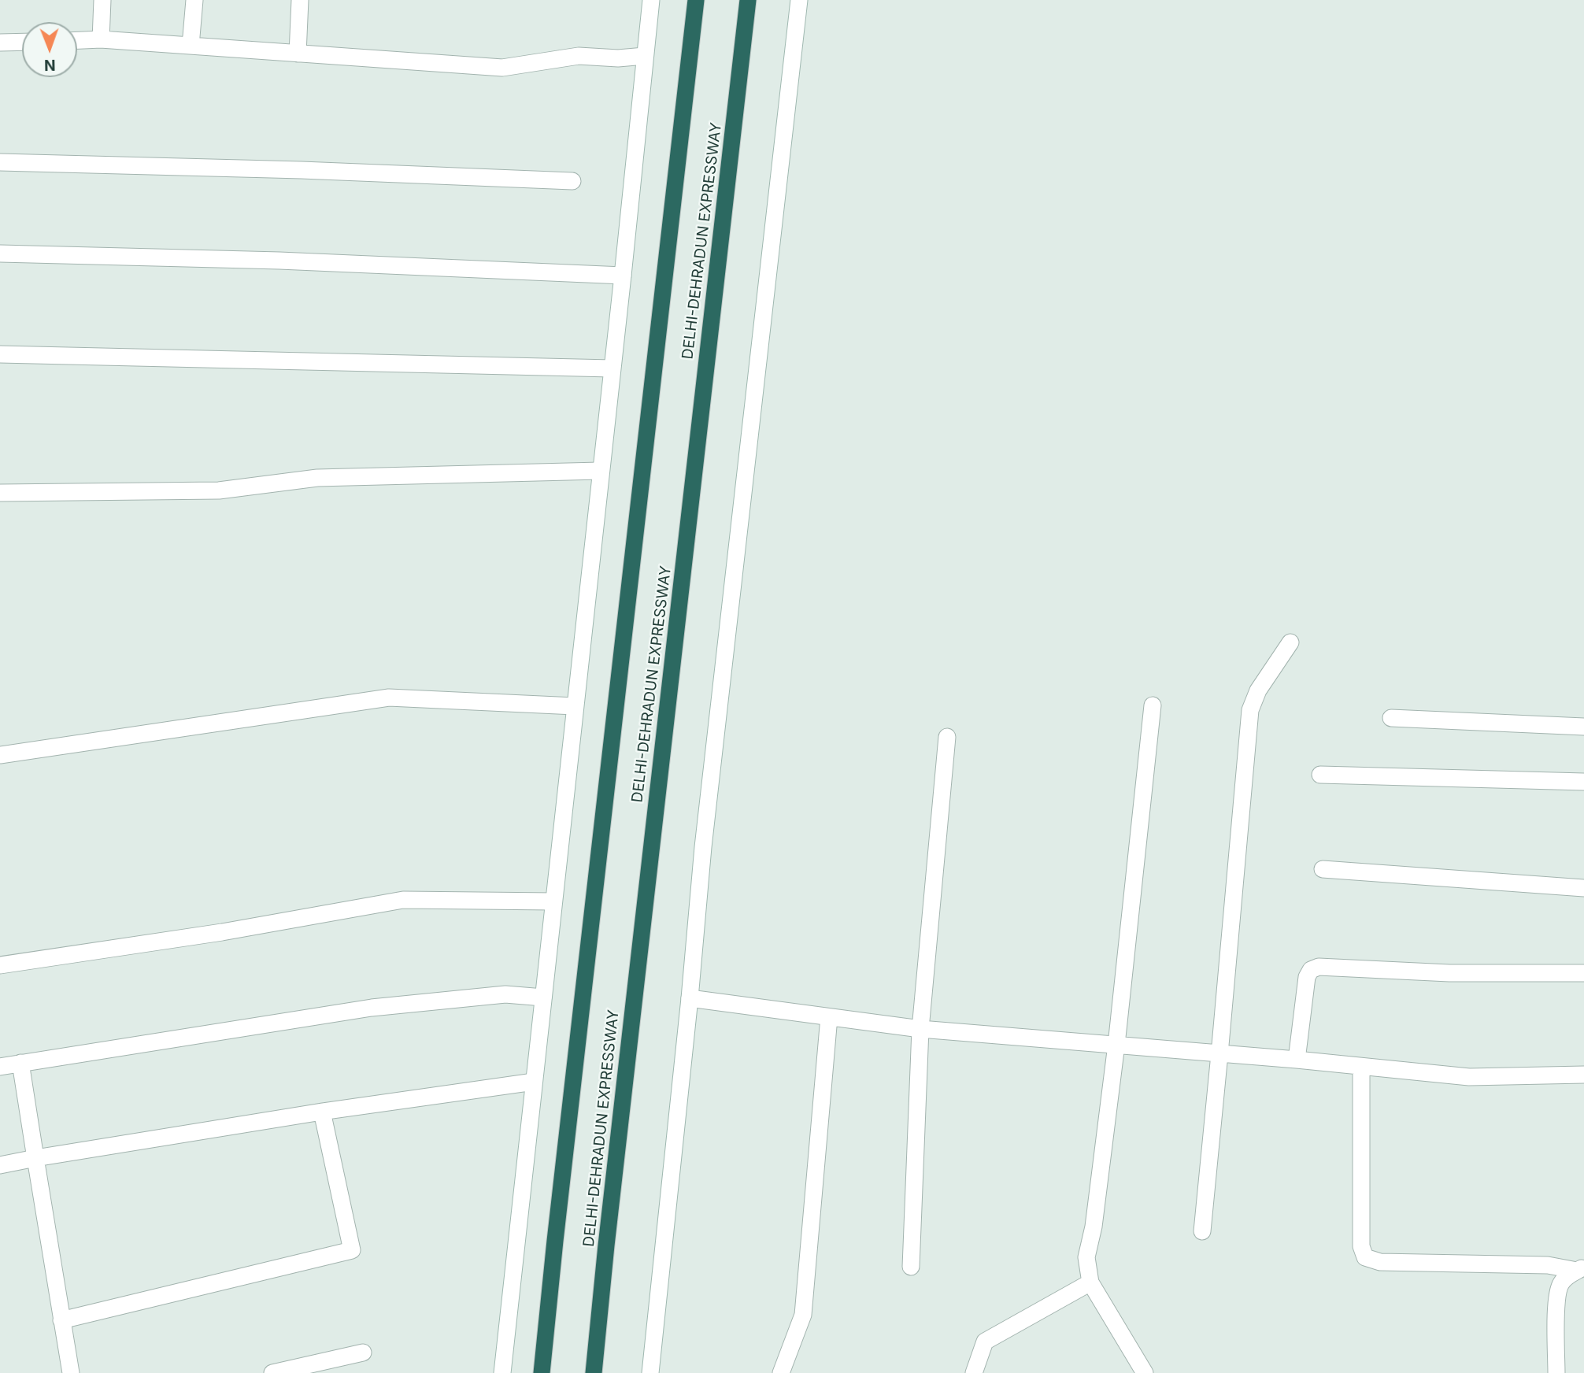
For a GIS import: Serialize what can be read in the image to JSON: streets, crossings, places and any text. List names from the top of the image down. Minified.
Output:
{"streets":{"highway":["DELHI-DEHRADUN EXPRESSWAY"]},"north":"bottom"}
